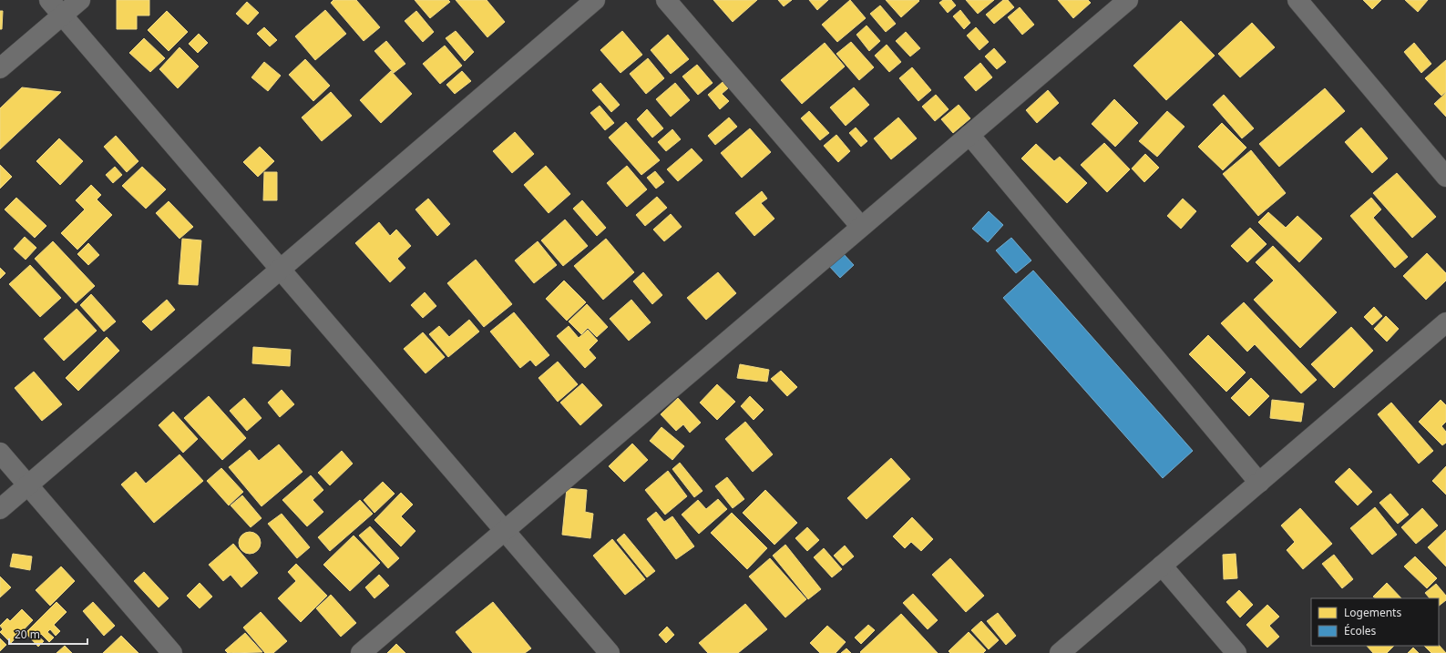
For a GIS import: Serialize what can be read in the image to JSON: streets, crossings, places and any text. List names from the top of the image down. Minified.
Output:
{"legend":["Logements","Écoles"],"scale_bar":"20 m"}
